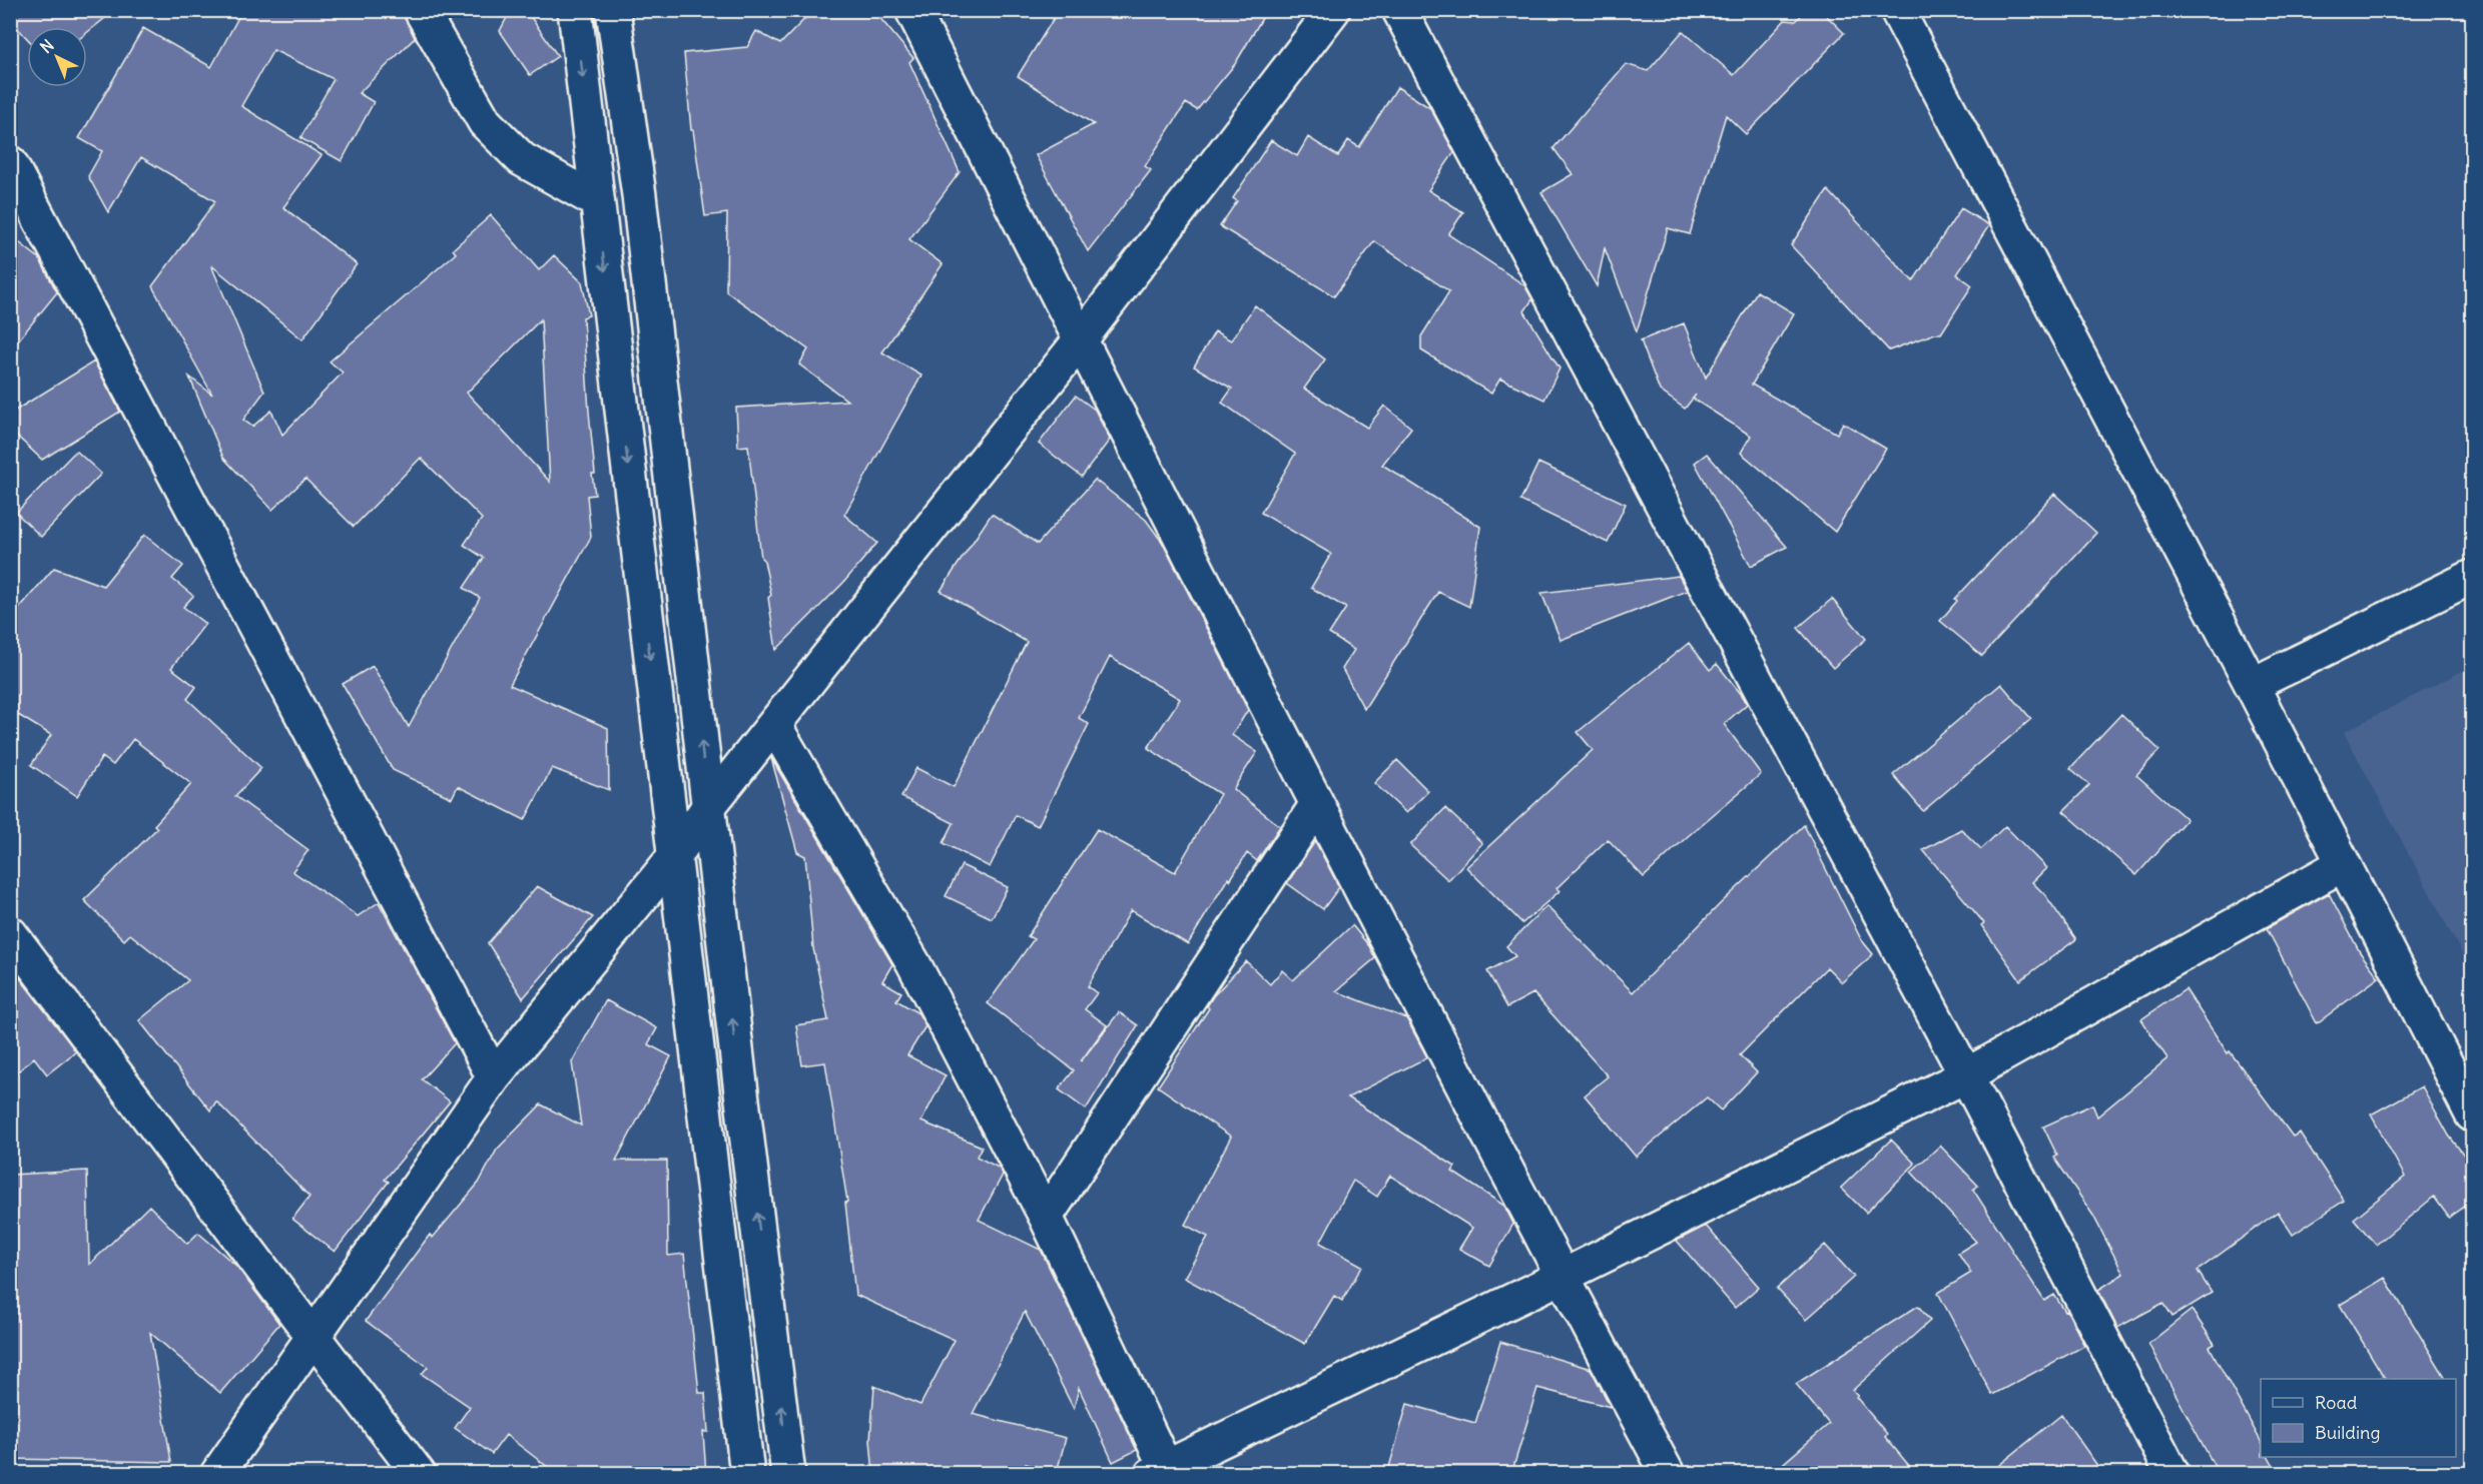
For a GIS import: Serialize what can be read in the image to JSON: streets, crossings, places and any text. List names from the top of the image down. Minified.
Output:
{"legend":["Road","Building"],"north":"top left"}
